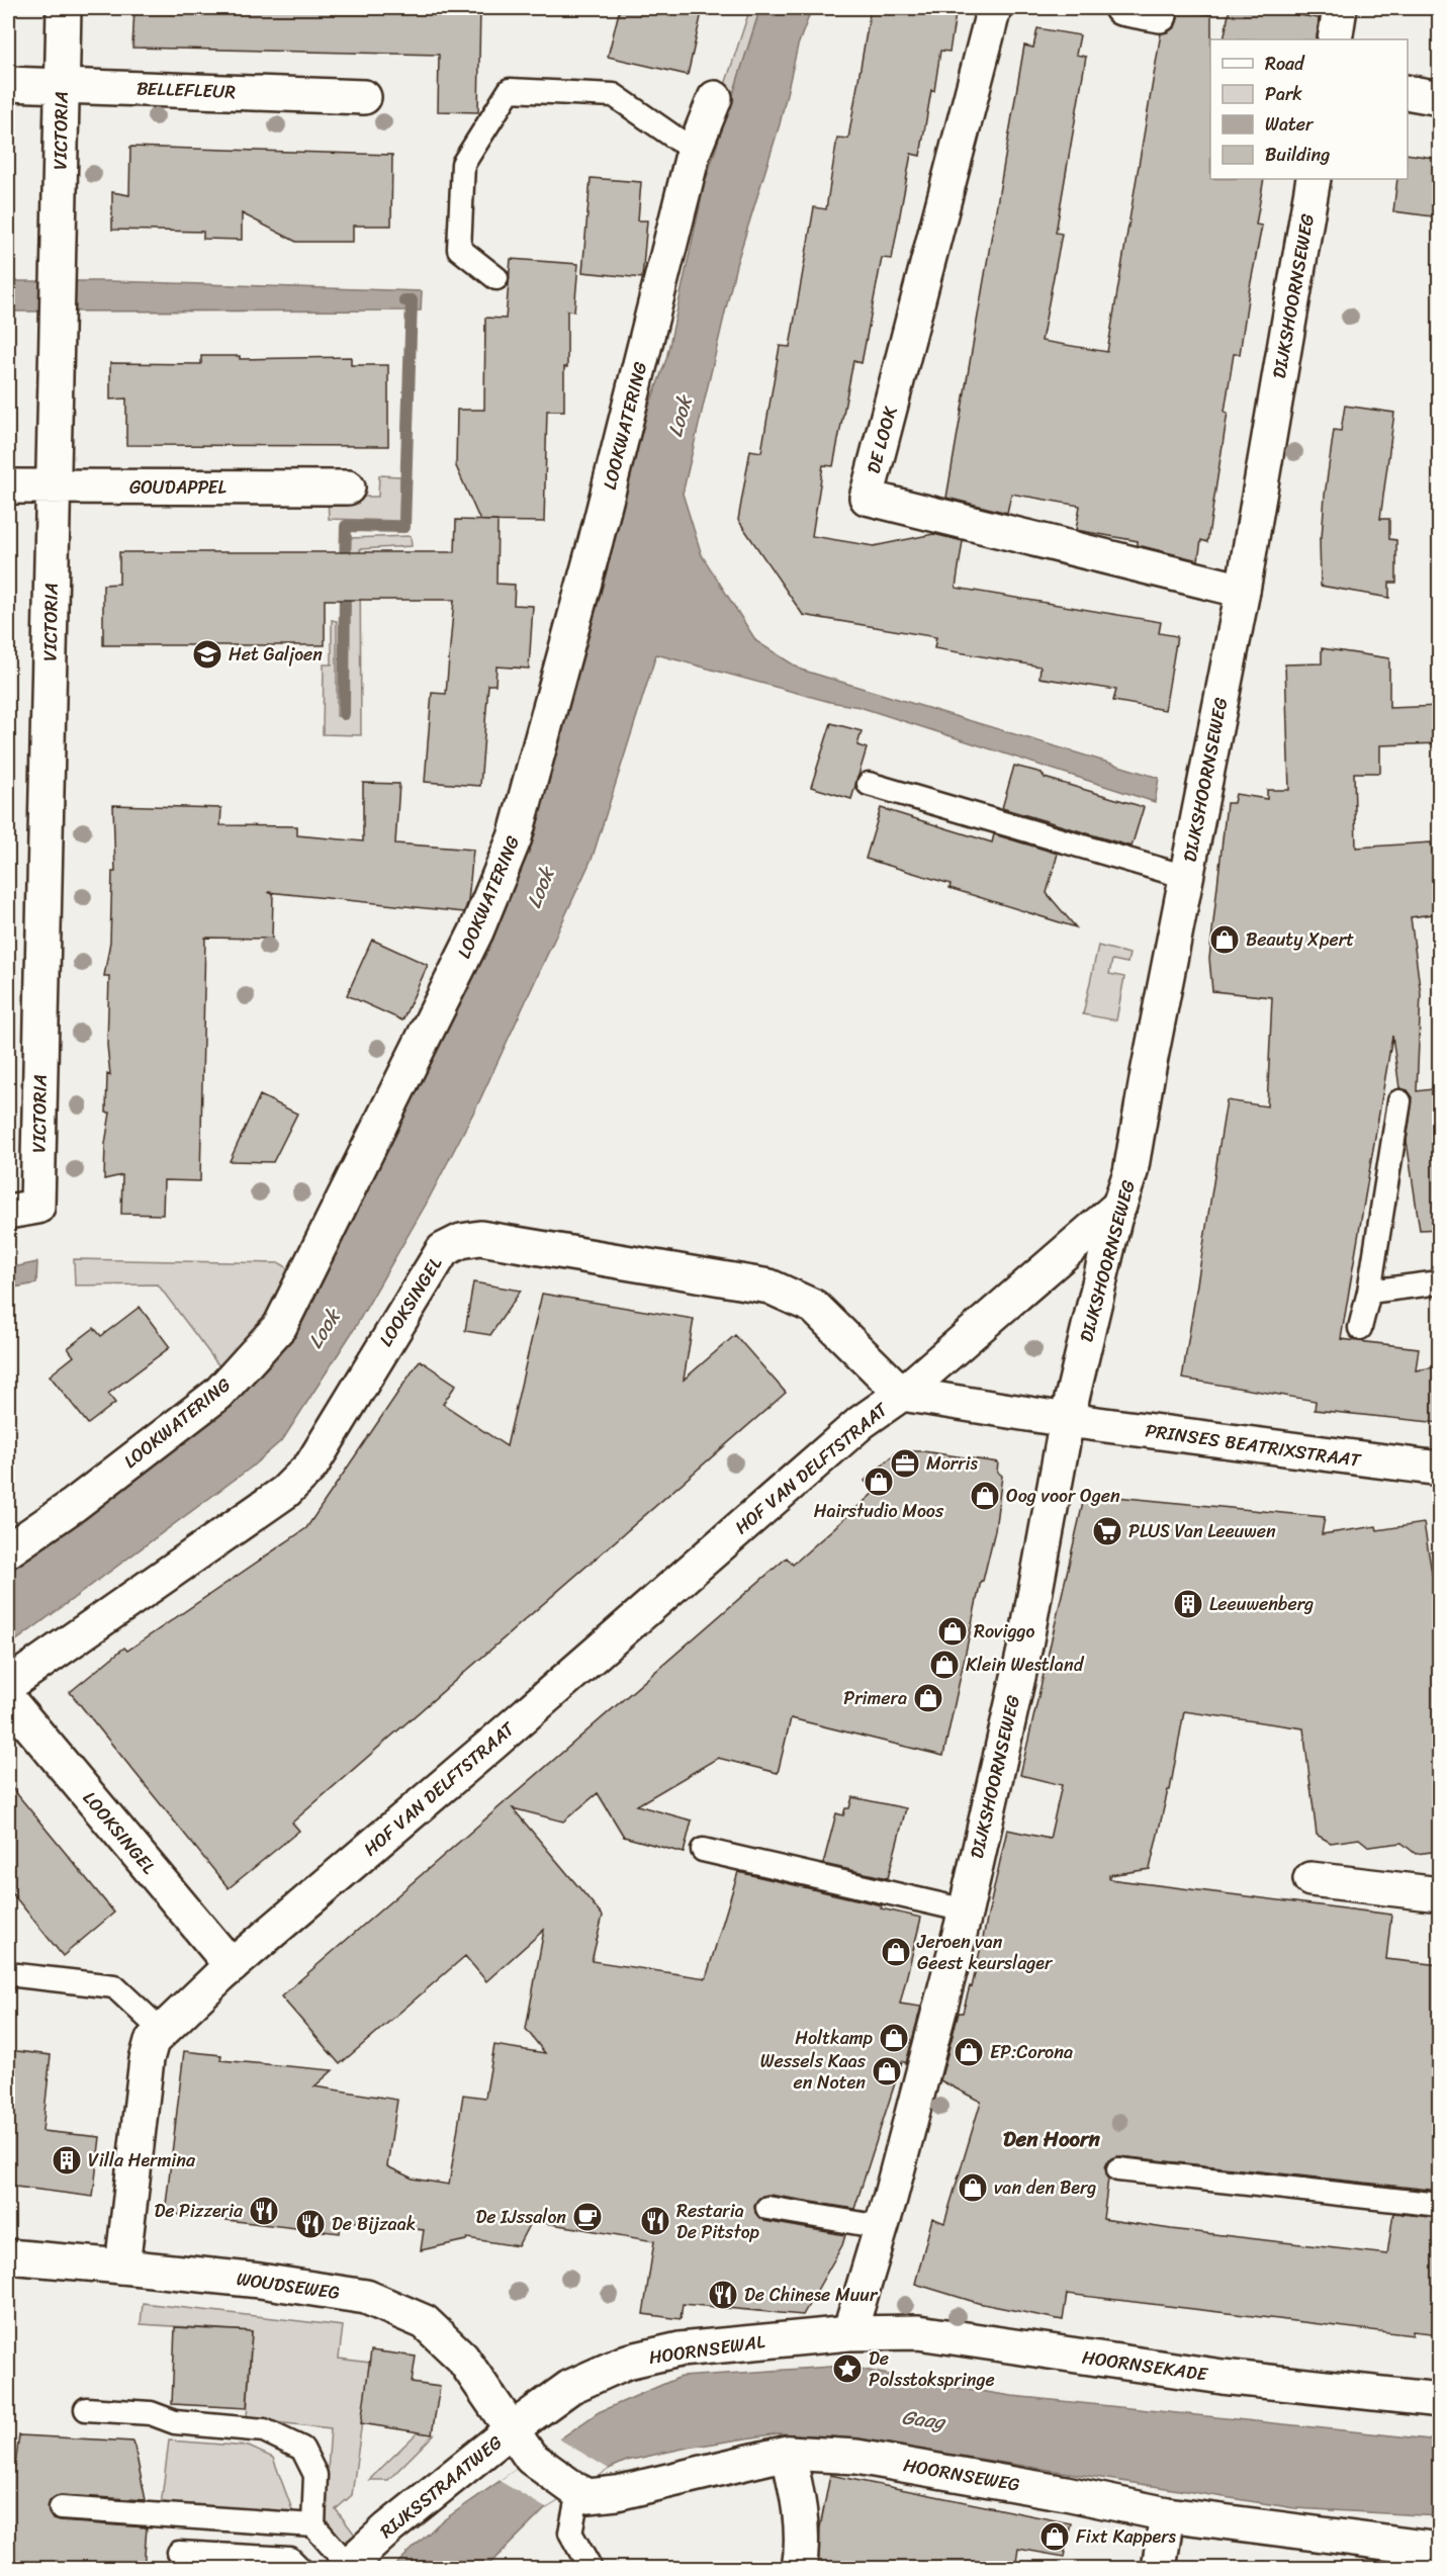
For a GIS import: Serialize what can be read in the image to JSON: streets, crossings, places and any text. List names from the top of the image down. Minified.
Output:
{"streets":{"street":["BELLEFLEUR","VICTORIA","DIJKSHOORNSEWEG","LOOKWATERING","DE LOOK","GOUDAPPEL","LOOKSINGEL","PRINSES BEATRIXSTRAAT","HOF VAN DELFTSTRAAT","WOUDSEWEG","HOORNSEWAL","HOORNSEKADE","HOORNSEWEG","RIJKSSTRAATWEG"]},"crossings":[["BELLEFLEUR","VICTORIA"],["VICTORIA","GOUDAPPEL"],["DIJKSHOORNSEWEG","DE LOOK"],["DIJKSHOORNSEWEG","PRINSES BEATRIXSTRAAT"],["DIJKSHOORNSEWEG","HOF VAN DELFTSTRAAT"],["DIJKSHOORNSEWEG","HOORNSEWAL"],["DIJKSHOORNSEWEG","HOORNSEKADE"],["LOOKSINGEL","HOF VAN DELFTSTRAAT"],["PRINSES BEATRIXSTRAAT","HOF VAN DELFTSTRAAT"],["HOF VAN DELFTSTRAAT","WOUDSEWEG"],["WOUDSEWEG","HOORNSEWAL"],["WOUDSEWEG","RIJKSSTRAATWEG"],["HOORNSEWAL","HOORNSEKADE"],["HOORNSEWAL","RIJKSSTRAATWEG"]],"districts":["Den Hoorn"],"water":["Look","Gaag"],"places":{"school or university":["Het Galjoen"],"shop":["Beauty Xpert","Hairstudio Moos","Oog voor Ogen","Roviggo","Klein Westland","Primera","Jeroen van Geest keurslager","Holtkamp","EP:Corona","Wessels Kaas en Noten","van den Berg","Fixt Kappers"],"office":["Morris"],"supermarket":["PLUS Van Leeuwen"],"building":["Leeuwenberg","Villa Hermina"],"restaurant":["De Pizzeria","Restaria De Pitstop","De Bijzaak","De Chinese Muur"],"cafe":["De IJssalon"],"place":["De Polsstokspringe"]},"legend":["Road","Park","Water","Building"]}
